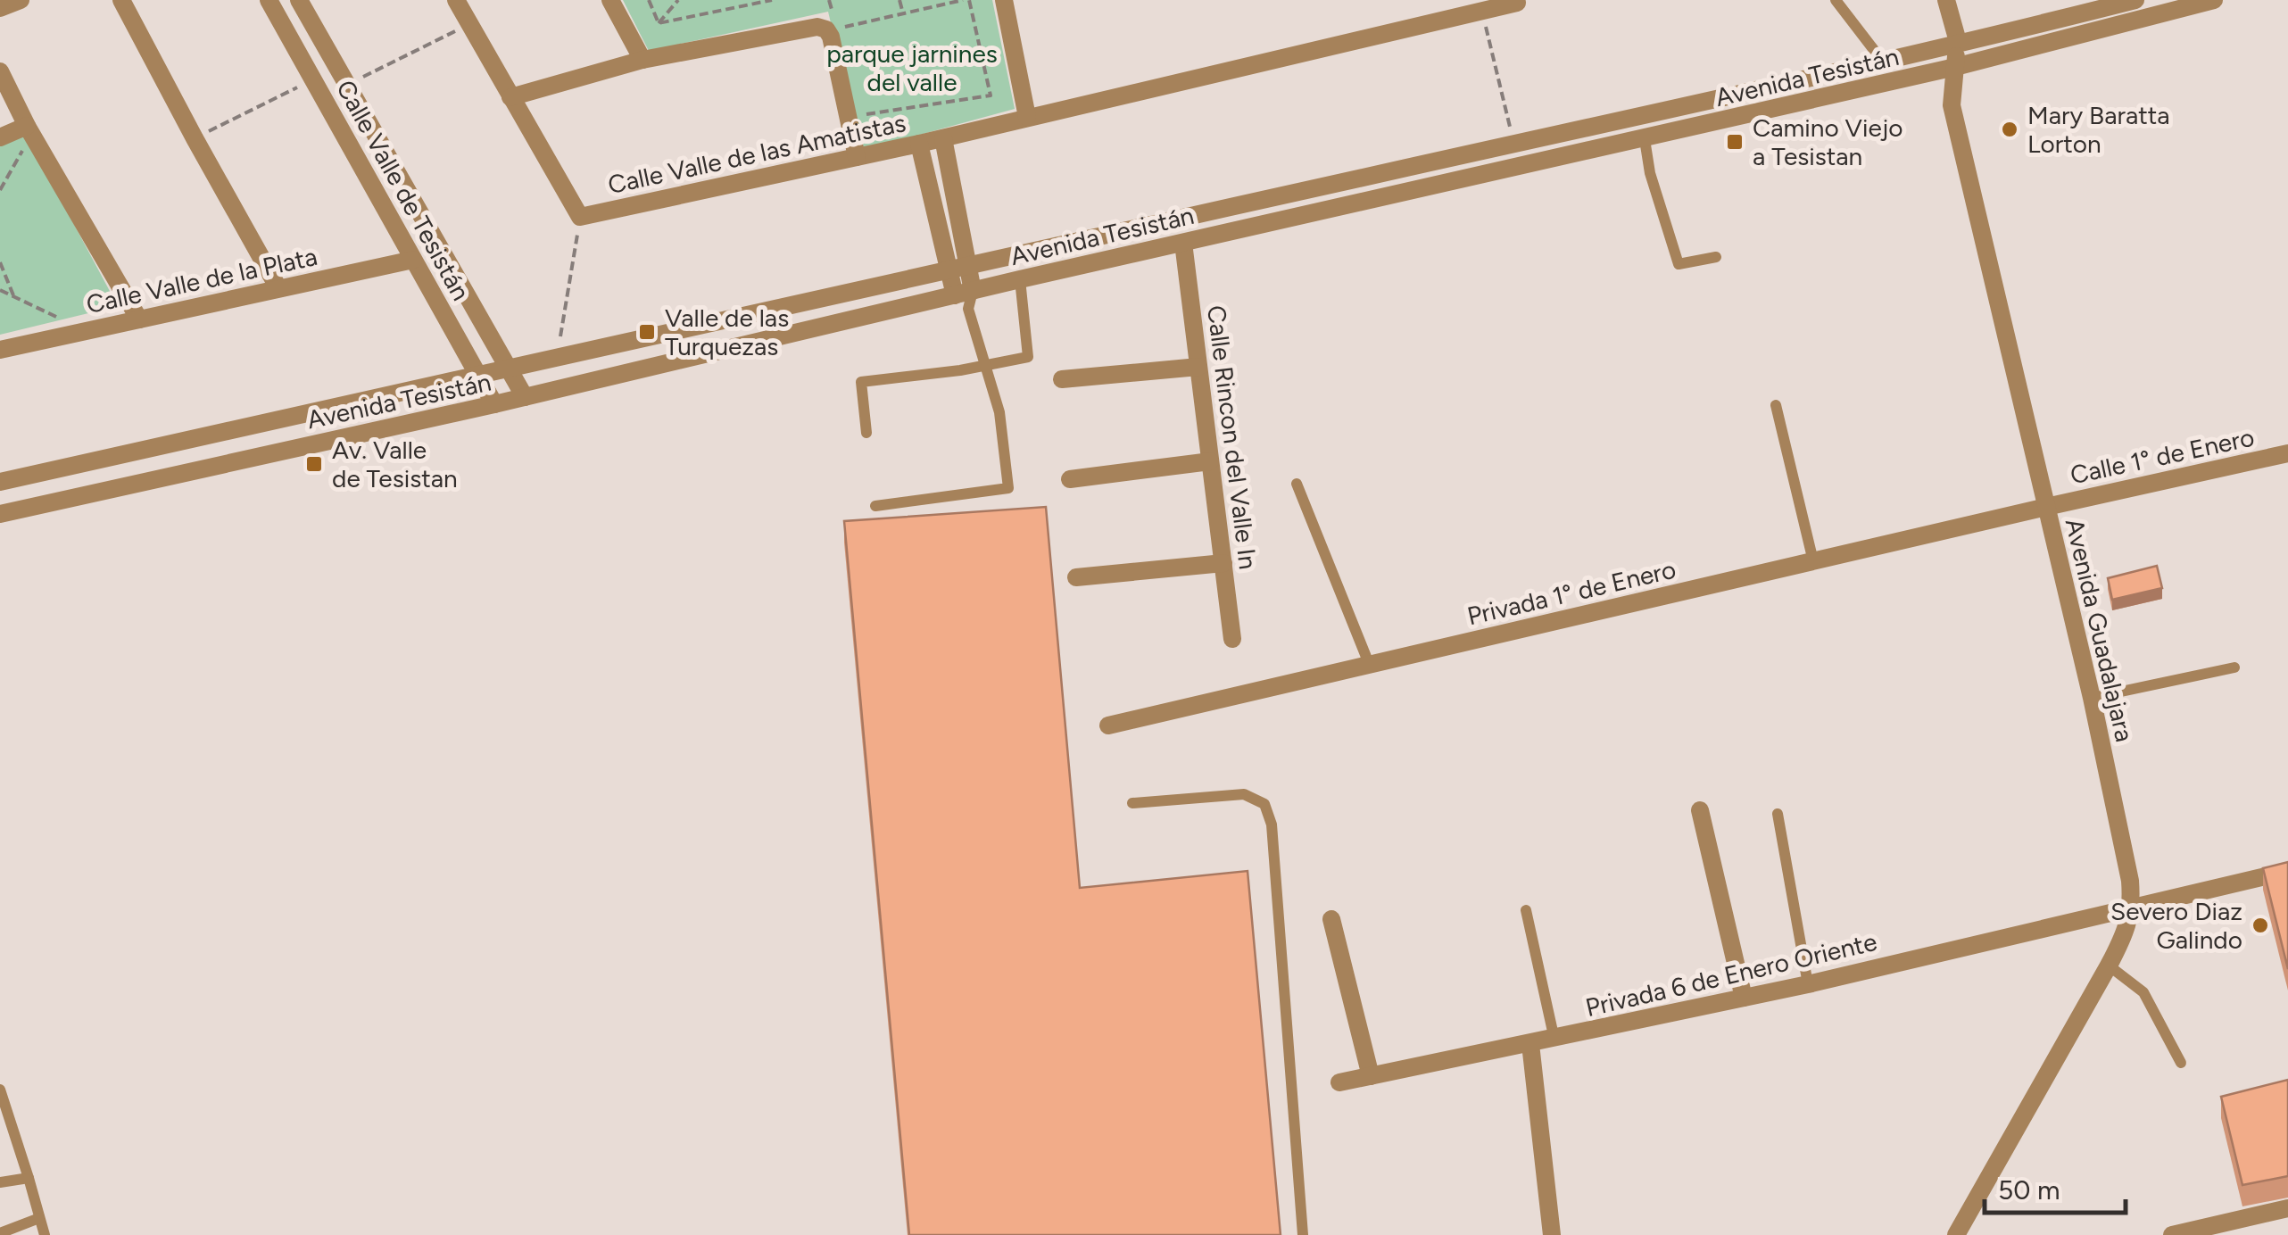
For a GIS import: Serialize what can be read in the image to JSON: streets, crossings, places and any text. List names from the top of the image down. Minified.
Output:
{"streets":{"street":["Avenida Tesistán","Calle Valle de las Amatistas","Calle Valle de Tesistán","Calle Valle de la Plata","Calle Rincon del Valle In","Calle 1° de Enero","Privada 1° de Enero","Avenida Guadalajara","Privada 6 de Enero Oriente"]},"crossings":[["Avenida Tesistán","Calle Valle de Tesistán"],["Avenida Tesistán","Calle Rincon del Valle In"],["Avenida Tesistán","Avenida Guadalajara"],["Calle Valle de Tesistán","Calle Valle de la Plata"],["Calle 1° de Enero","Privada 1° de Enero"],["Calle 1° de Enero","Avenida Guadalajara"],["Privada 1° de Enero","Avenida Guadalajara"],["Avenida Guadalajara","Privada 6 de Enero Oriente"]],"parks":["parque jarnines del valle"],"places":{"other":["Mary Baratta Lorton","Severo Diaz Galindo"],"transit":["Camino Viejo a Tesistan","Valle de las Turquezas","Av. Valle de Tesistan"]},"scale_bar":"50 m"}
